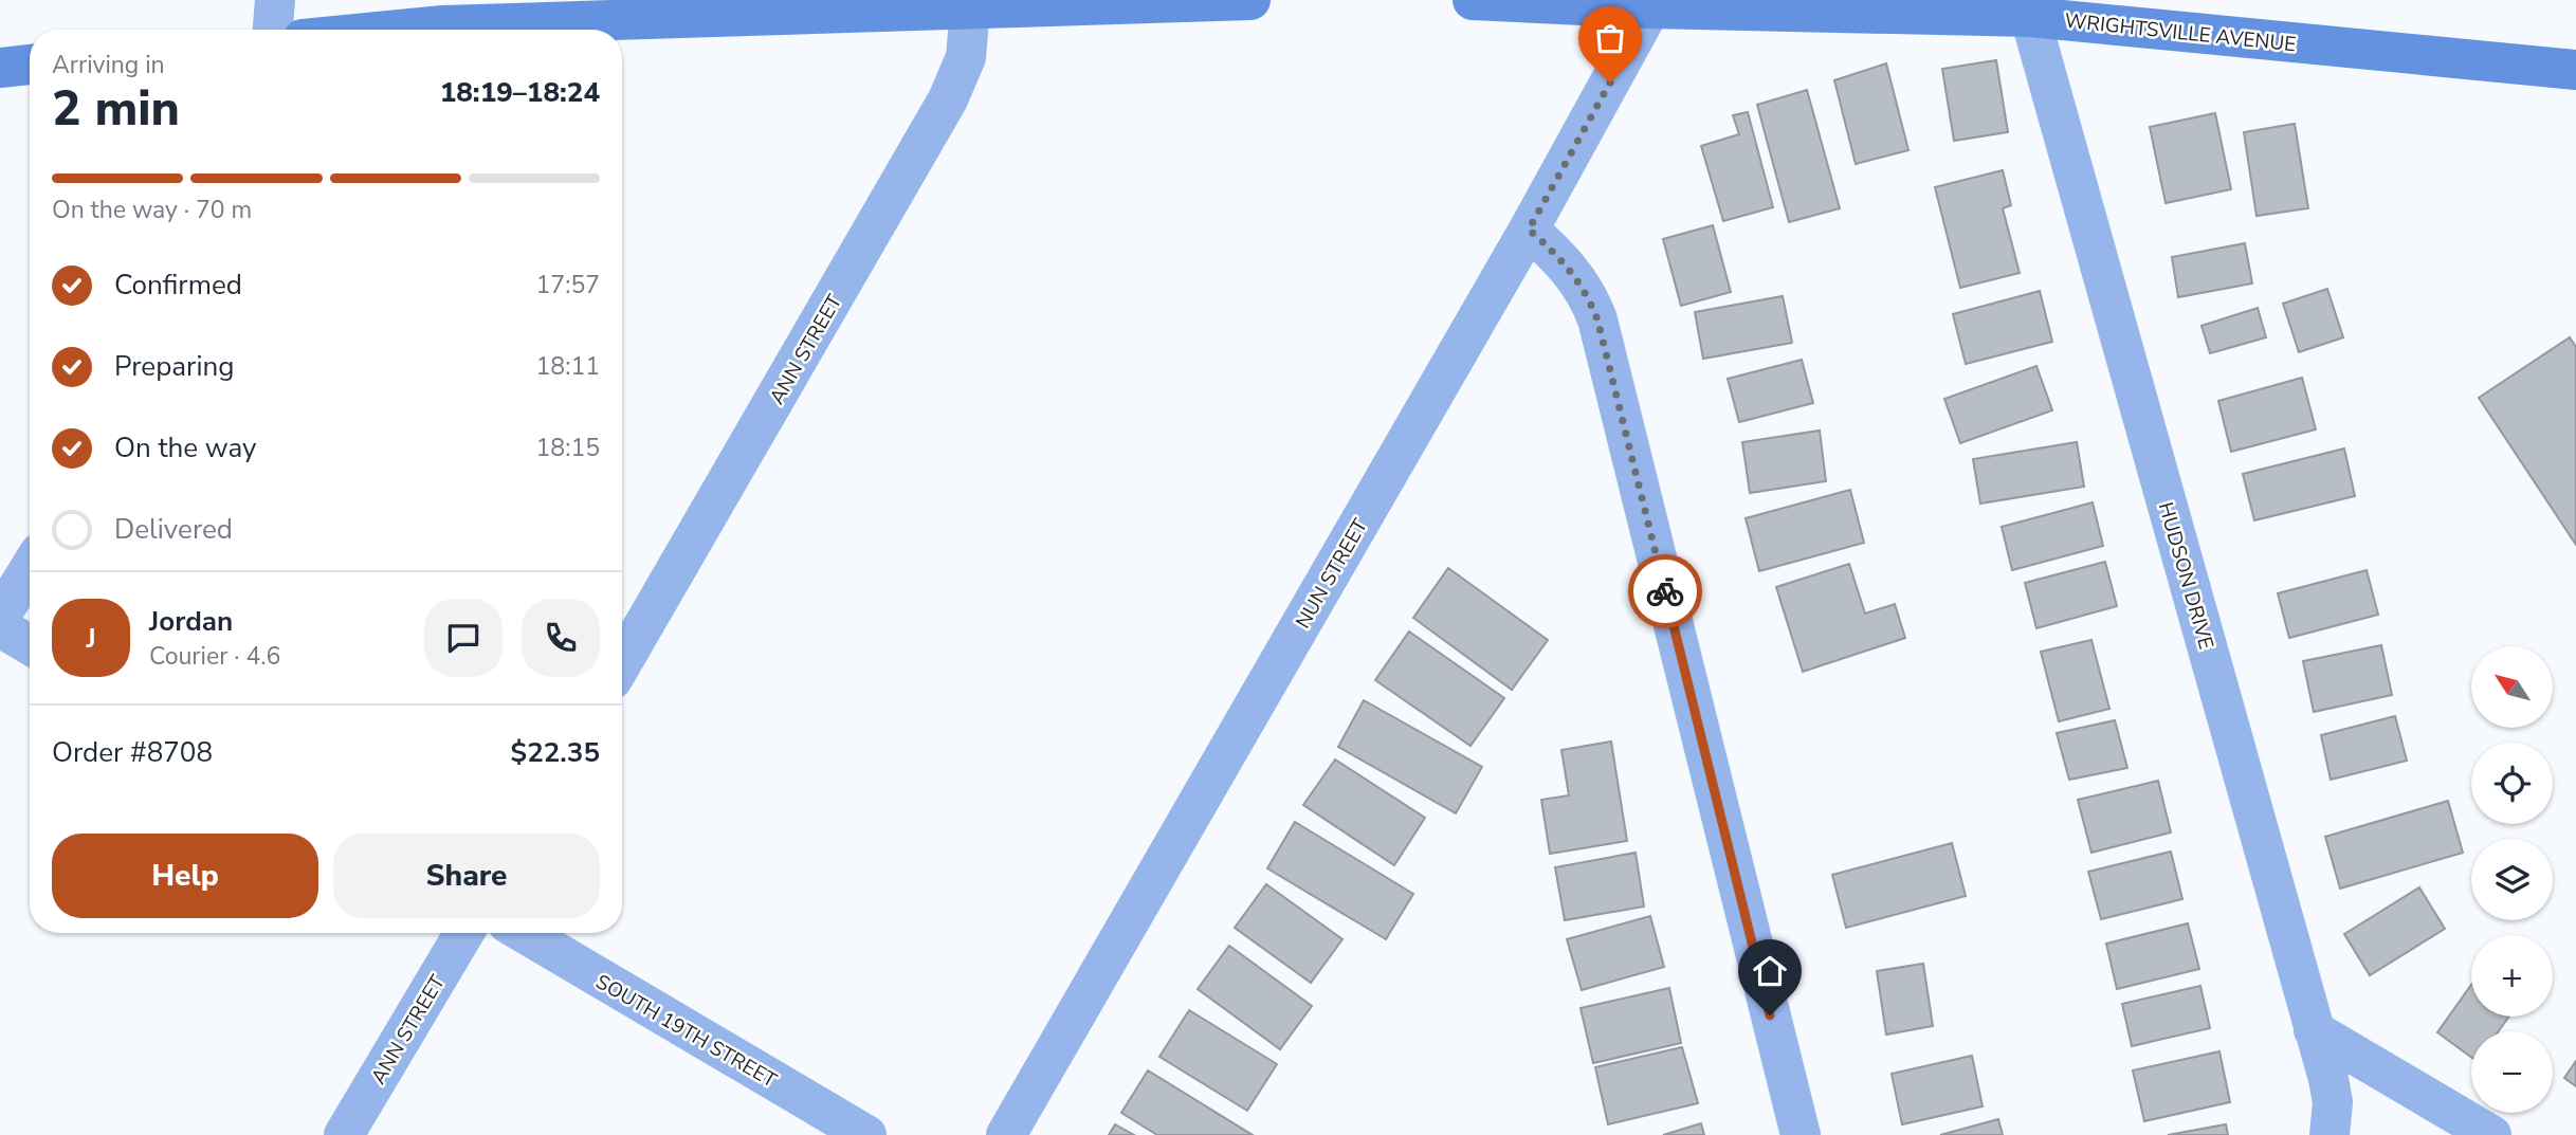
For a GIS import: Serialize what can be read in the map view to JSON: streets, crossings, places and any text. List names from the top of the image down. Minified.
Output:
{"streets":{"street":["WRIGHTSVILLE AVENUE","ANN STREET","NUN STREET","HUDSON DRIVE","SOUTH 19TH STREET"]},"crossings":[["WRIGHTSVILLE AVENUE","NUN STREET"],["WRIGHTSVILLE AVENUE","HUDSON DRIVE"]],"north":"top left","page":{"heading":["2 min","Arriving in","18:19–18:24"],"panel":["Jordan","Courier · 4.6","Order #8708","$22.35"],"bar":"On the way · 70 m","list":[["Confirmed","17:57"],["Preparing","18:11"],["On the way","18:15"],"Delivered"],"round":"J","map_buttons":["+","−"],"buttons":["Help","Share"]}}
